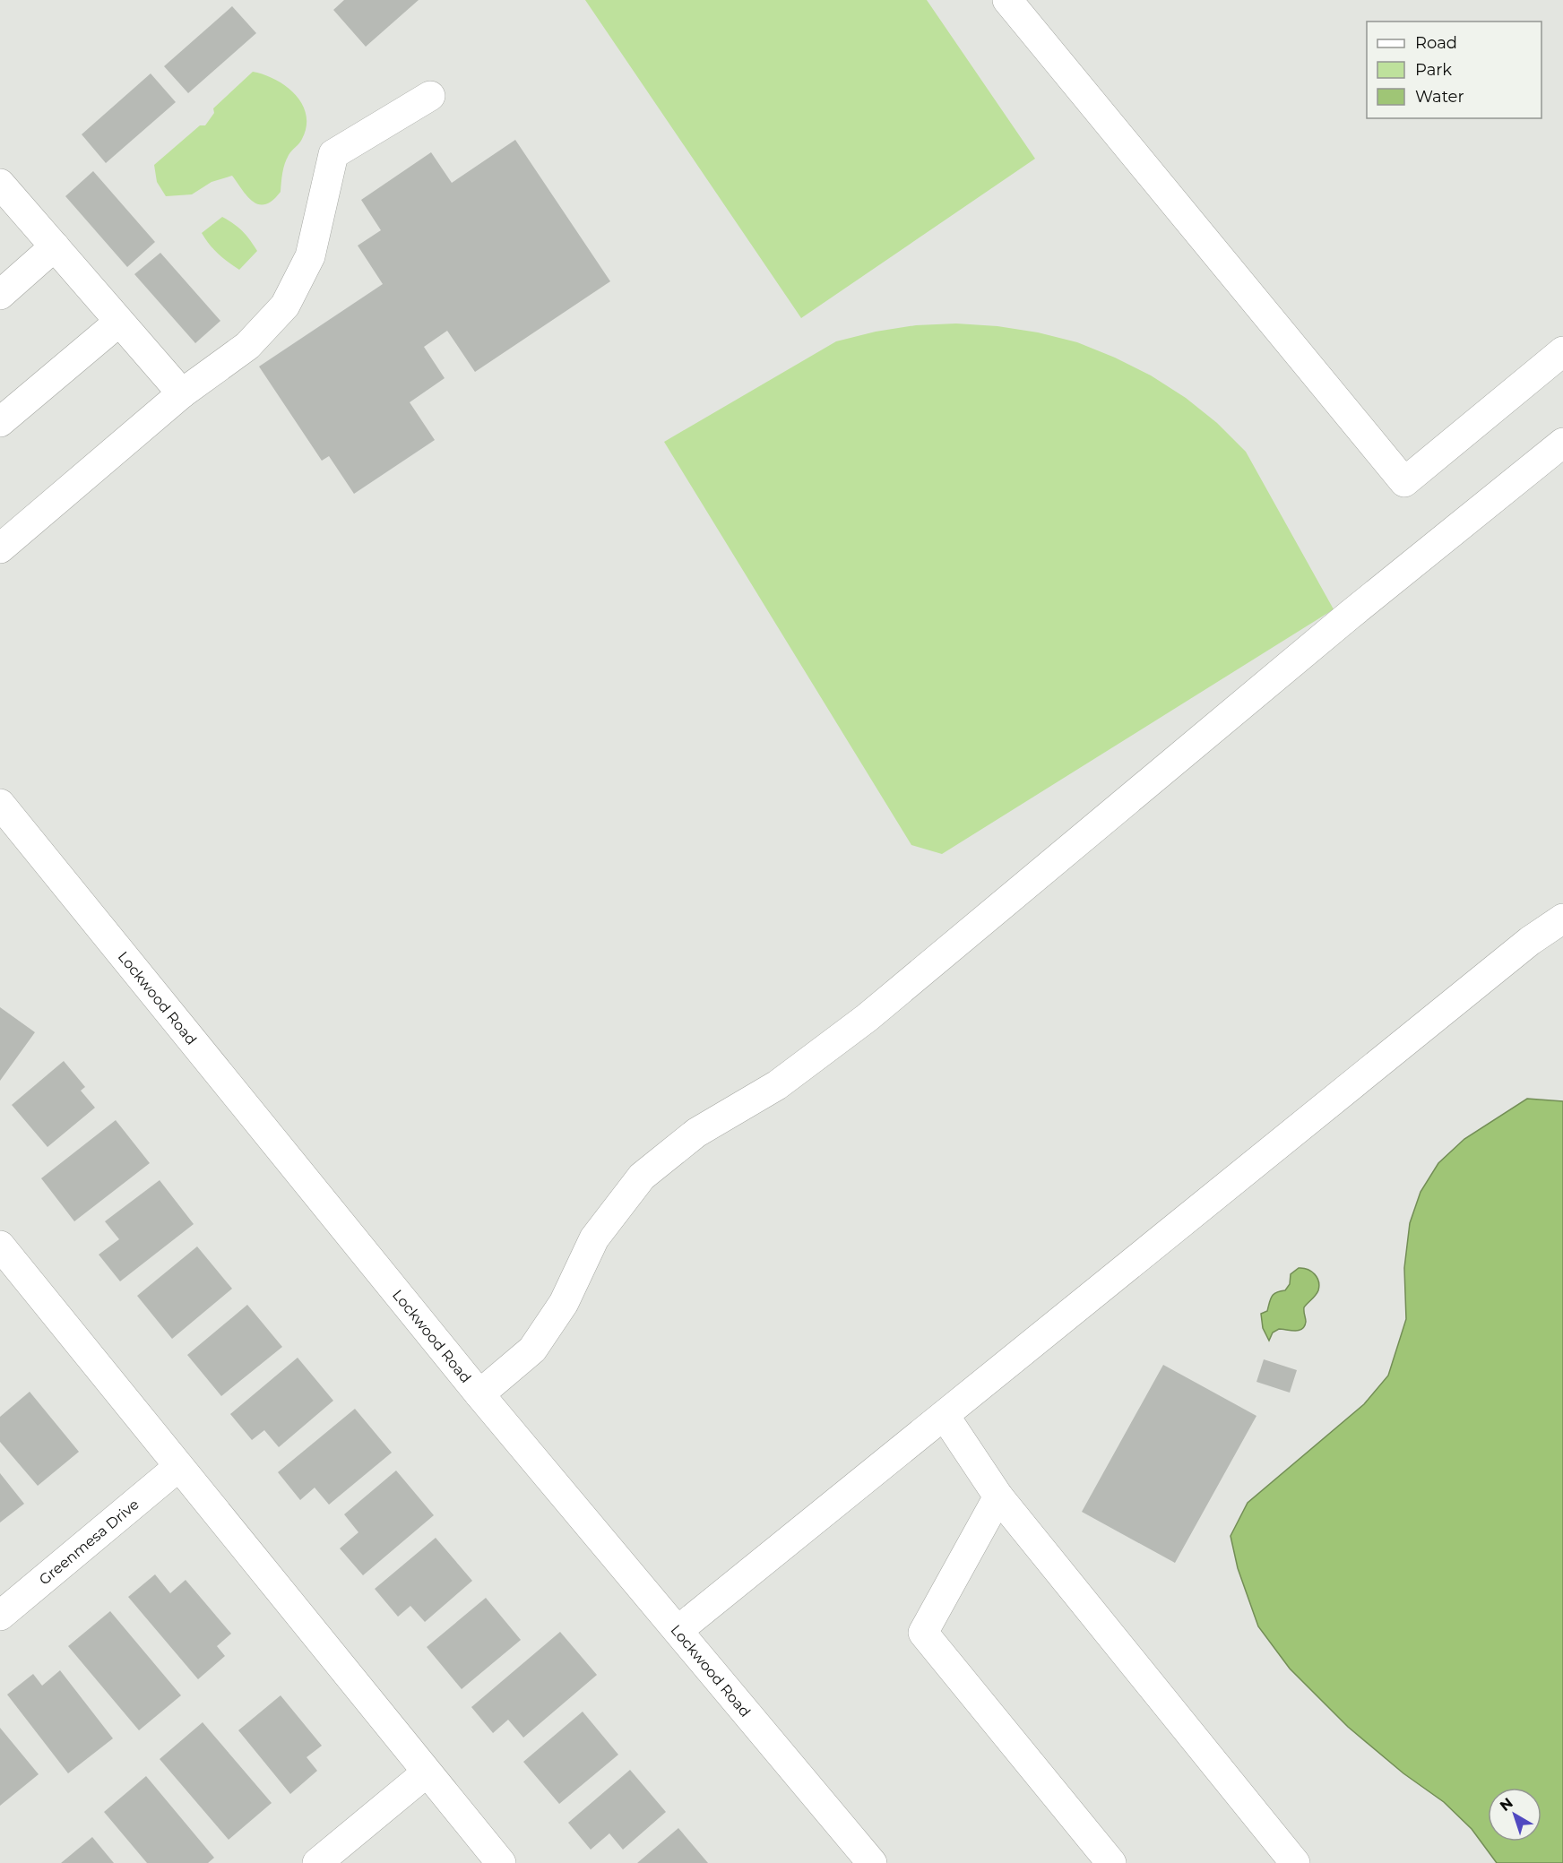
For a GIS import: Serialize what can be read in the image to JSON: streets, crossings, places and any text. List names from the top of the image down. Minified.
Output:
{"streets":{"main road":["Lockwood Road","Greenmesa Drive"]},"legend":["Road","Park","Water"],"north":"top left"}
